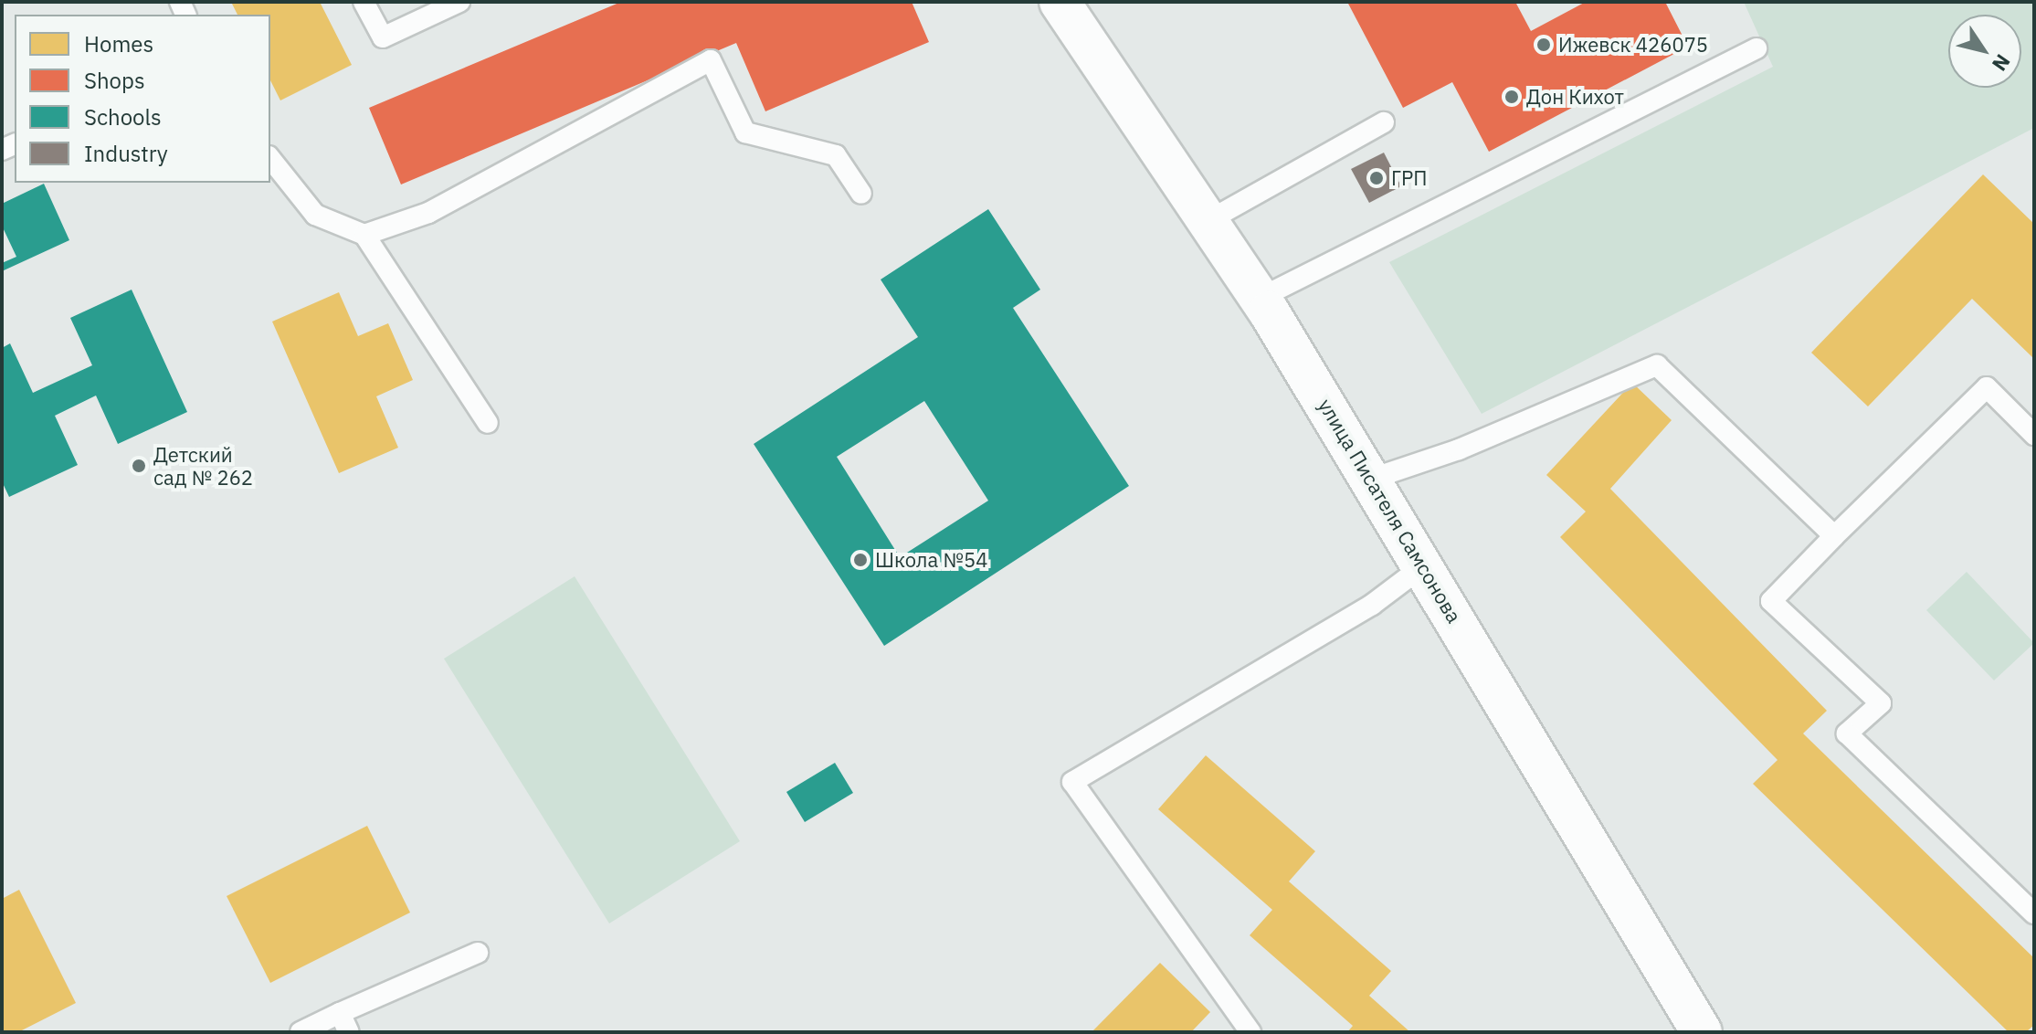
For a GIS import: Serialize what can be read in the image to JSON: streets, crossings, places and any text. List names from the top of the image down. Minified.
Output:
{"streets":{"street":["улица Писателя Самсонова"]},"places":["Ижевск 426075","Дон Кихот","ГРП","Детский сад № 262","Школа №54"],"legend":["Homes","Shops","Schools","Industry"],"north":"bottom right"}
